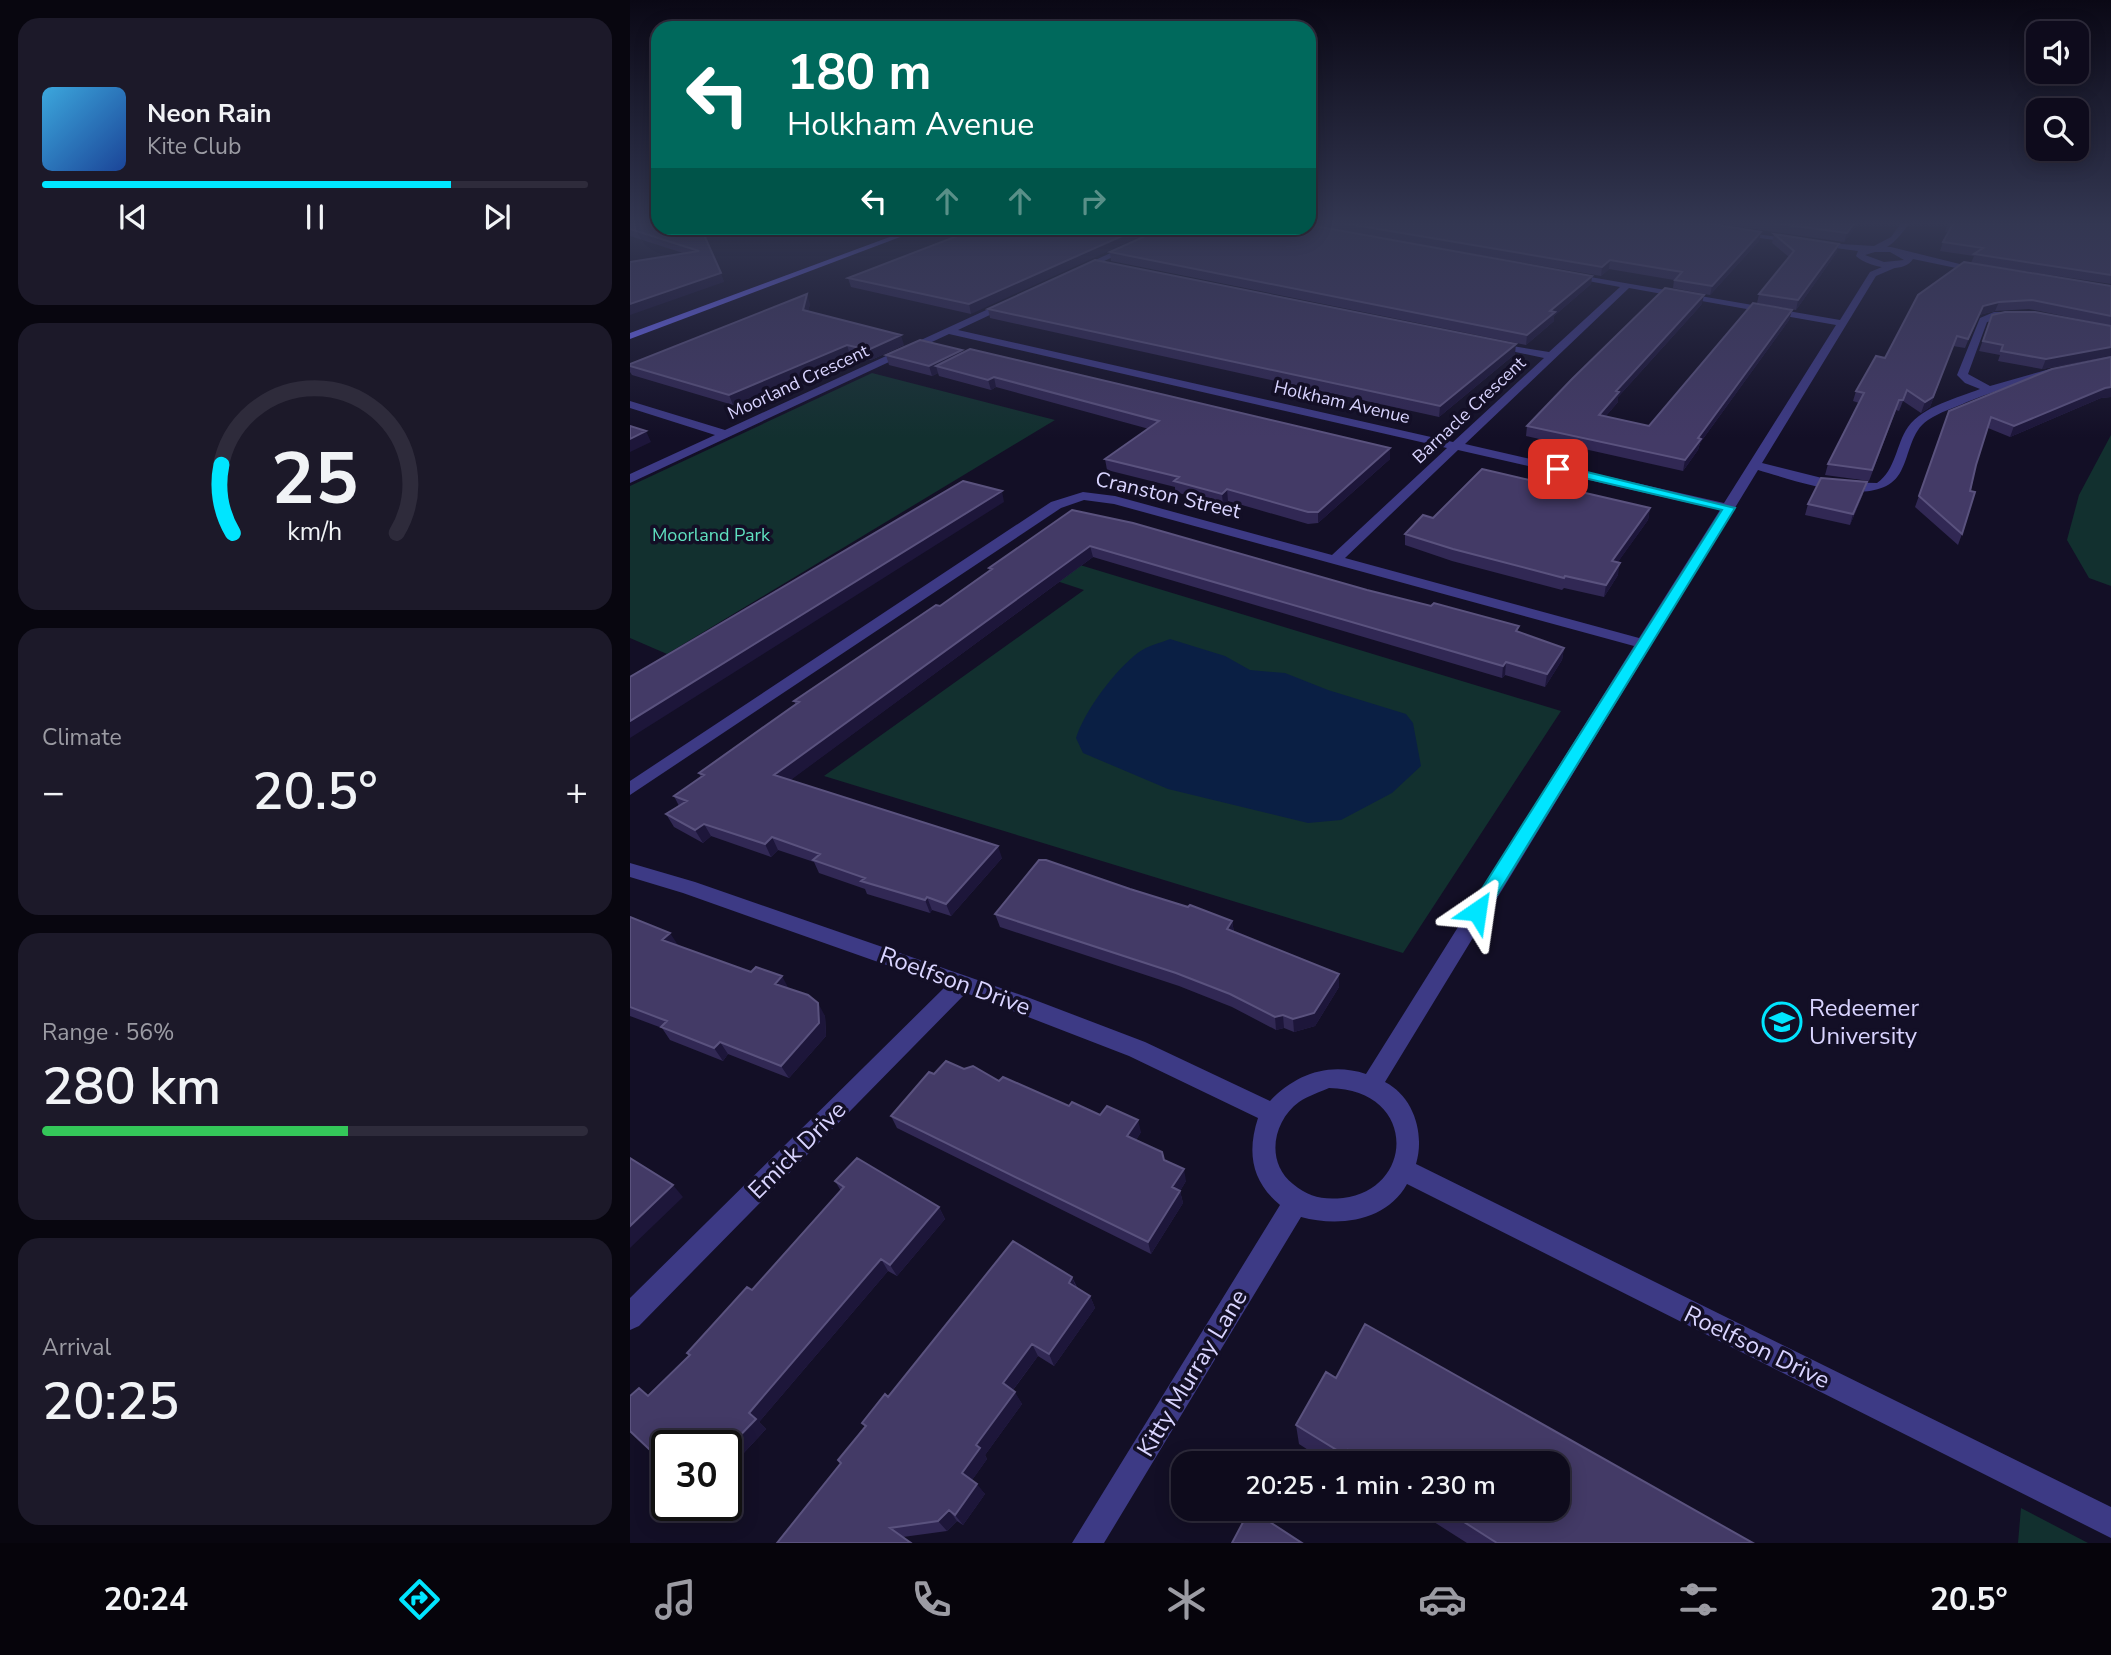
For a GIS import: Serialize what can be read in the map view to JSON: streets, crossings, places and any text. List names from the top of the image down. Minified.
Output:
{"streets":{"street":["Moorland Crescent","Holkham Avenue","Barnacle Crescent","Cranston Street","Roelfson Drive","Emick Drive","Kitty Murray Lane"]},"crossings":[["Moorland Crescent","Holkham Avenue"],["Holkham Avenue","Barnacle Crescent"],["Barnacle Crescent","Cranston Street"],["Roelfson Drive","Emick Drive"],["Roelfson Drive","Kitty Murray Lane"]],"parks":["Moorland Park"],"places":{"school or university":["Redeemer University"]},"page":{"turn":["180 m","Holkham Avenue"],"song":["Neon Rain","Kite Club"],"tile":["Climate",["Range · 56%","280 km"],["Arrival","20:25"]],"heat":["−","20.5°","+"],"limit":"30","trip":"20:25 · 1 min · 230 m","tabs":["20:24","20.5°"],"gauge":["25","km/h"]}}
